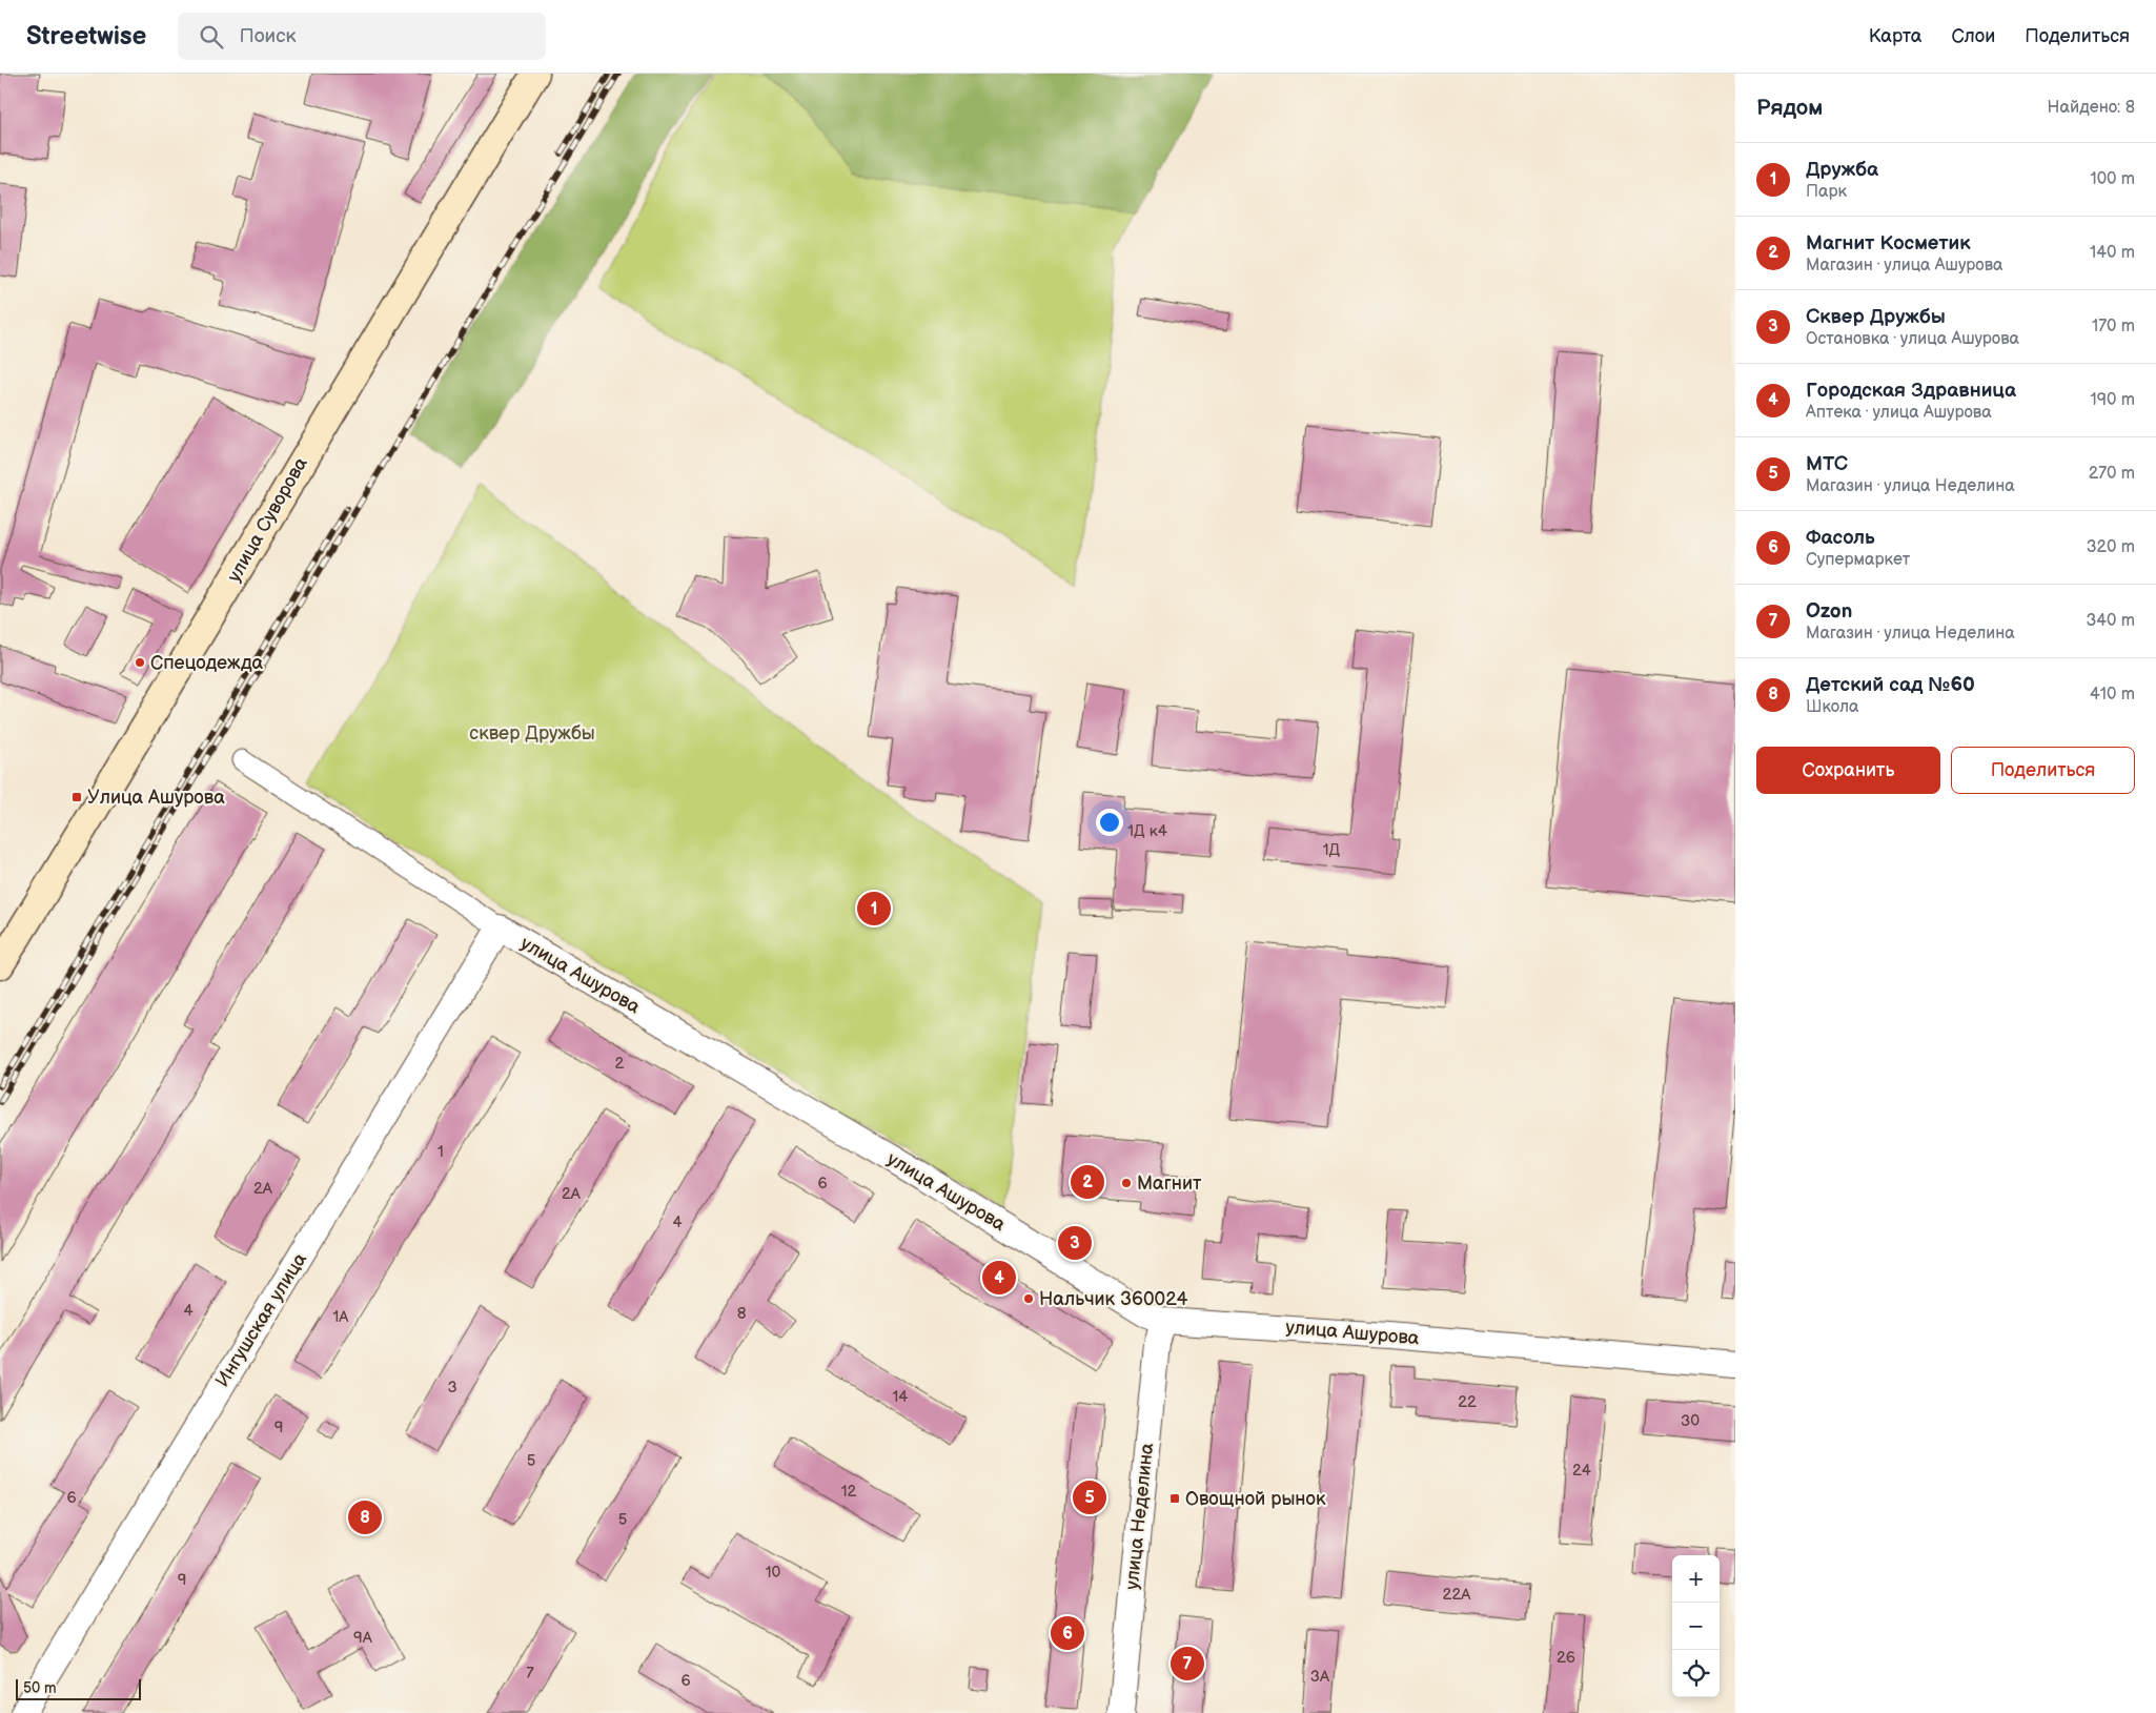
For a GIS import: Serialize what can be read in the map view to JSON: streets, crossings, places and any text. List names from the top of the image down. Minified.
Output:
{"streets":{"main road":["улица Суворова"],"street":["улица Ашурова","Ингушская улица","улица Неделина"]},"crossings":[["улица Ашурова","Ингушская улица"],["улица Ашурова","улица Неделина"]],"parks":["сквер Дружбы"],"places":{"other":["Спецодежда","Магнит","Нальчик 360024"],"transit":["Улица Ашурова","Овощной рынок"]},"house_numbers":["1Д к4","1Д","2","1","6","2А","2А","4","4","8","1А","3","14","22","30","9","5","24","12","6","5","10","9","22А","9А","26","7","3А","6"],"scale_bar":"50 m","page":{"header":"Streetwise","search":"Поиск","nav":["Карта","Слои","Поделиться"],"heading":["Рядом","Найдено: 8"],"list":[{"mark":"1","name":"Дружба","note":"Парк","value":"100 m"},{"mark":"2","name":"Магнит Косметик","note":"Магазин · улица Ашурова","value":"140 m"},{"mark":"3","name":"Сквер Дружбы","note":"Остановка · улица Ашурова","value":"170 m"},{"mark":"4","name":"Городская Здравница","note":"Аптека · улица Ашурова","value":"190 m"},{"mark":"5","name":"МТС","note":"Магазин · улица Неделина","value":"270 m"},{"mark":"6","name":"Фасоль","note":"Супермаркет","value":"320 m"},{"mark":"7","name":"Ozon","note":"Магазин · улица Неделина","value":"340 m"},{"mark":"8","name":"Детский сад №60","note":"Школа","value":"410 m"}],"buttons":["Сохранить","Поделиться"],"pins":["1","2","3","4","5","8","6","7"],"map_buttons":["+","−"],"scale":"50 m"}}
